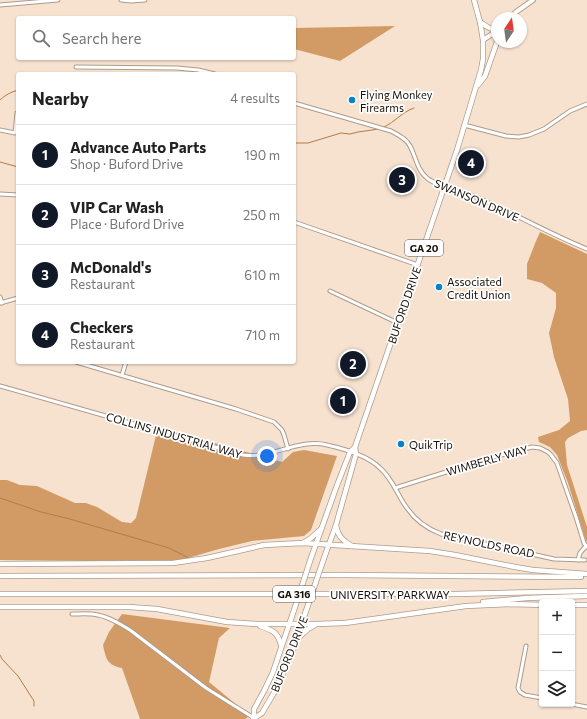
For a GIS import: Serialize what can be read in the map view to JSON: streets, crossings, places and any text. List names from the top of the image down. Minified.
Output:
{"streets":{"highway":["GA 20","BUFORD DRIVE","GA 316","UNIVERSITY PARKWAY"],"street":["SWANSON DRIVE","COLLINS INDUSTRIAL WAY","WIMBERLY WAY","REYNOLDS ROAD"]},"crossings":[["SWANSON DRIVE","BUFORD DRIVE"],["BUFORD DRIVE","COLLINS INDUSTRIAL WAY"],["BUFORD DRIVE","REYNOLDS ROAD"],["COLLINS INDUSTRIAL WAY","REYNOLDS ROAD"],["WIMBERLY WAY","REYNOLDS ROAD"]],"places":["Flying Monkey Firearms","Associated Credit Union","QuikTrip"],"north":"top","page":{"search":"Search here","heading":["Nearby","4 results"],"list":[{"mark":"1","name":"Advance Auto Parts","note":"Shop · Buford Drive","value":"190 m"},{"mark":"2","name":"VIP Car Wash","note":"Place · Buford Drive","value":"250 m"},{"mark":"3","name":"McDonald's","note":"Restaurant","value":"610 m"},{"mark":"4","name":"Checkers","note":"Restaurant","value":"710 m"}],"pins":["4","3","2","1"],"map_buttons":["+","−"]}}
